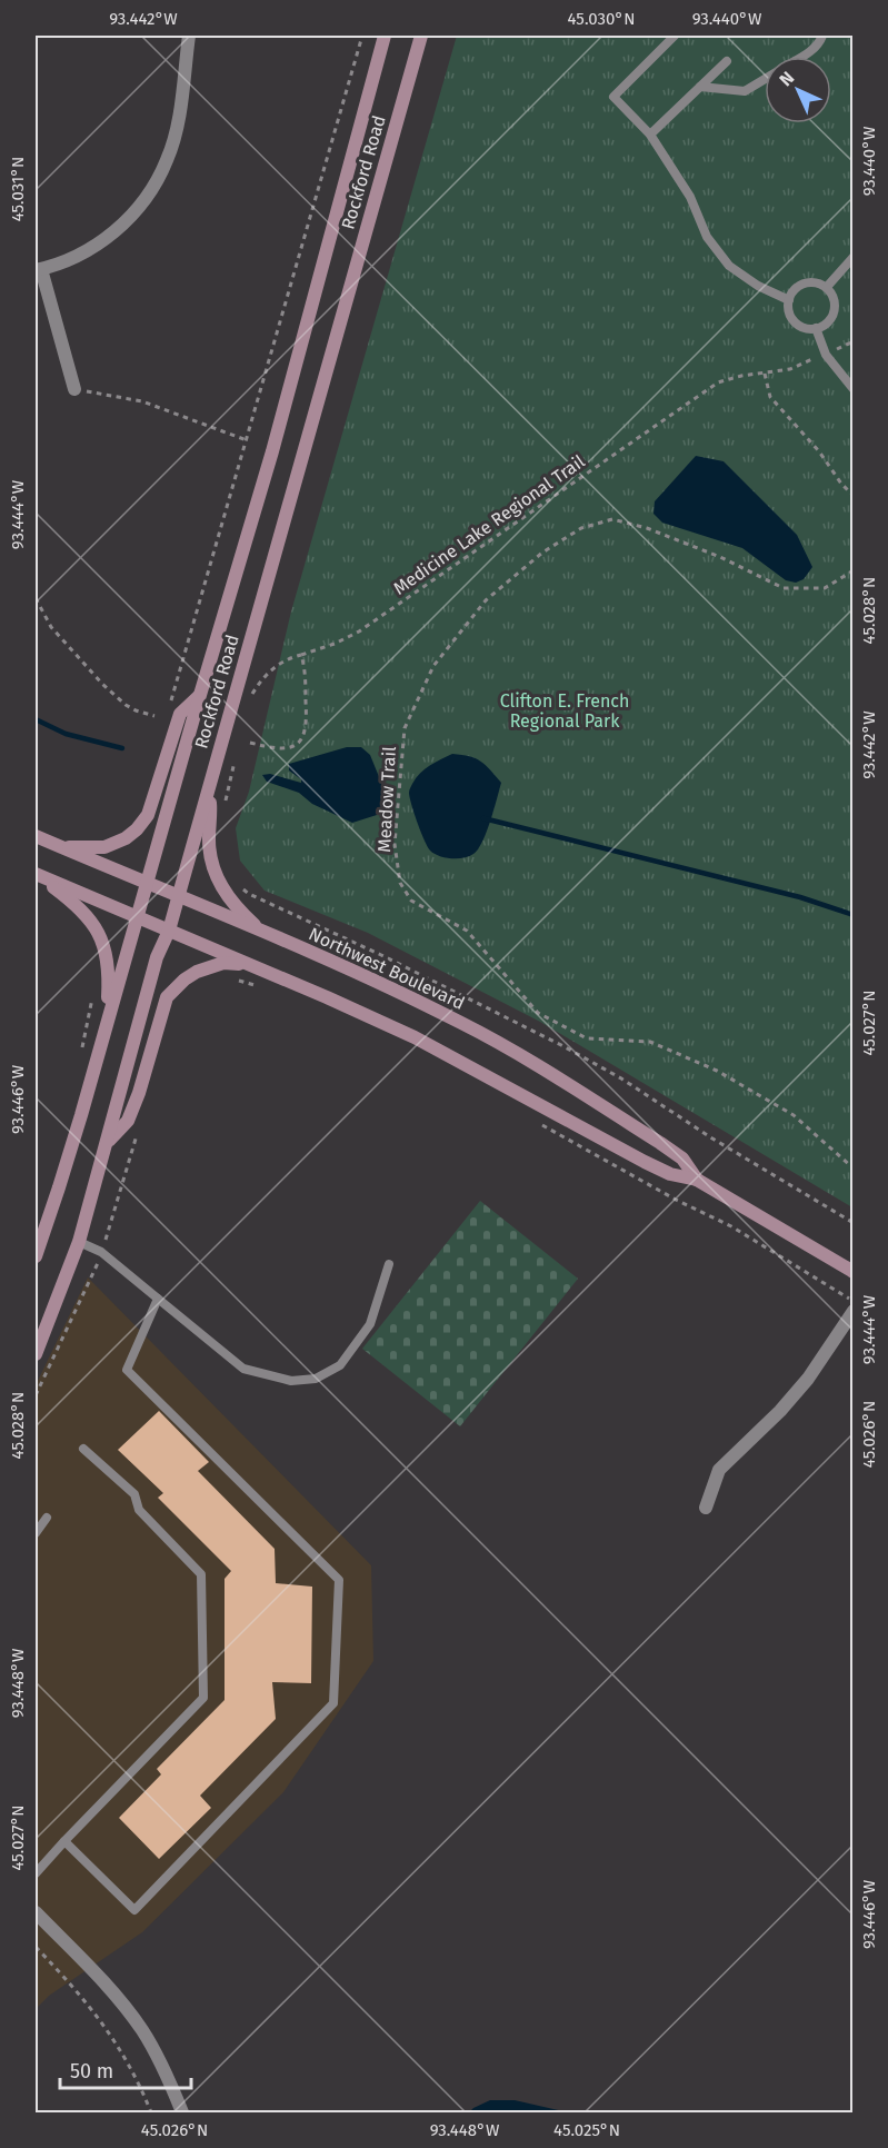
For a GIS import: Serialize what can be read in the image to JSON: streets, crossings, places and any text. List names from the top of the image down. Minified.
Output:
{"streets":{"main road":["Rockford Road","Northwest Boulevard"],"path":["Medicine Lake Regional Trail","Meadow Trail"]},"crossings":[["Rockford Road","Northwest Boulevard"]],"parks":["Clifton E. French Regional Park"],"scale_bar":"50 m","north":"top left","coordinates":["93.442°W","45.030°N","93.440°W","45.031°N","93.444°W","45.028°N","45.027°N","93.446°W","45.026°N","93.448°W","45.025°N"]}
